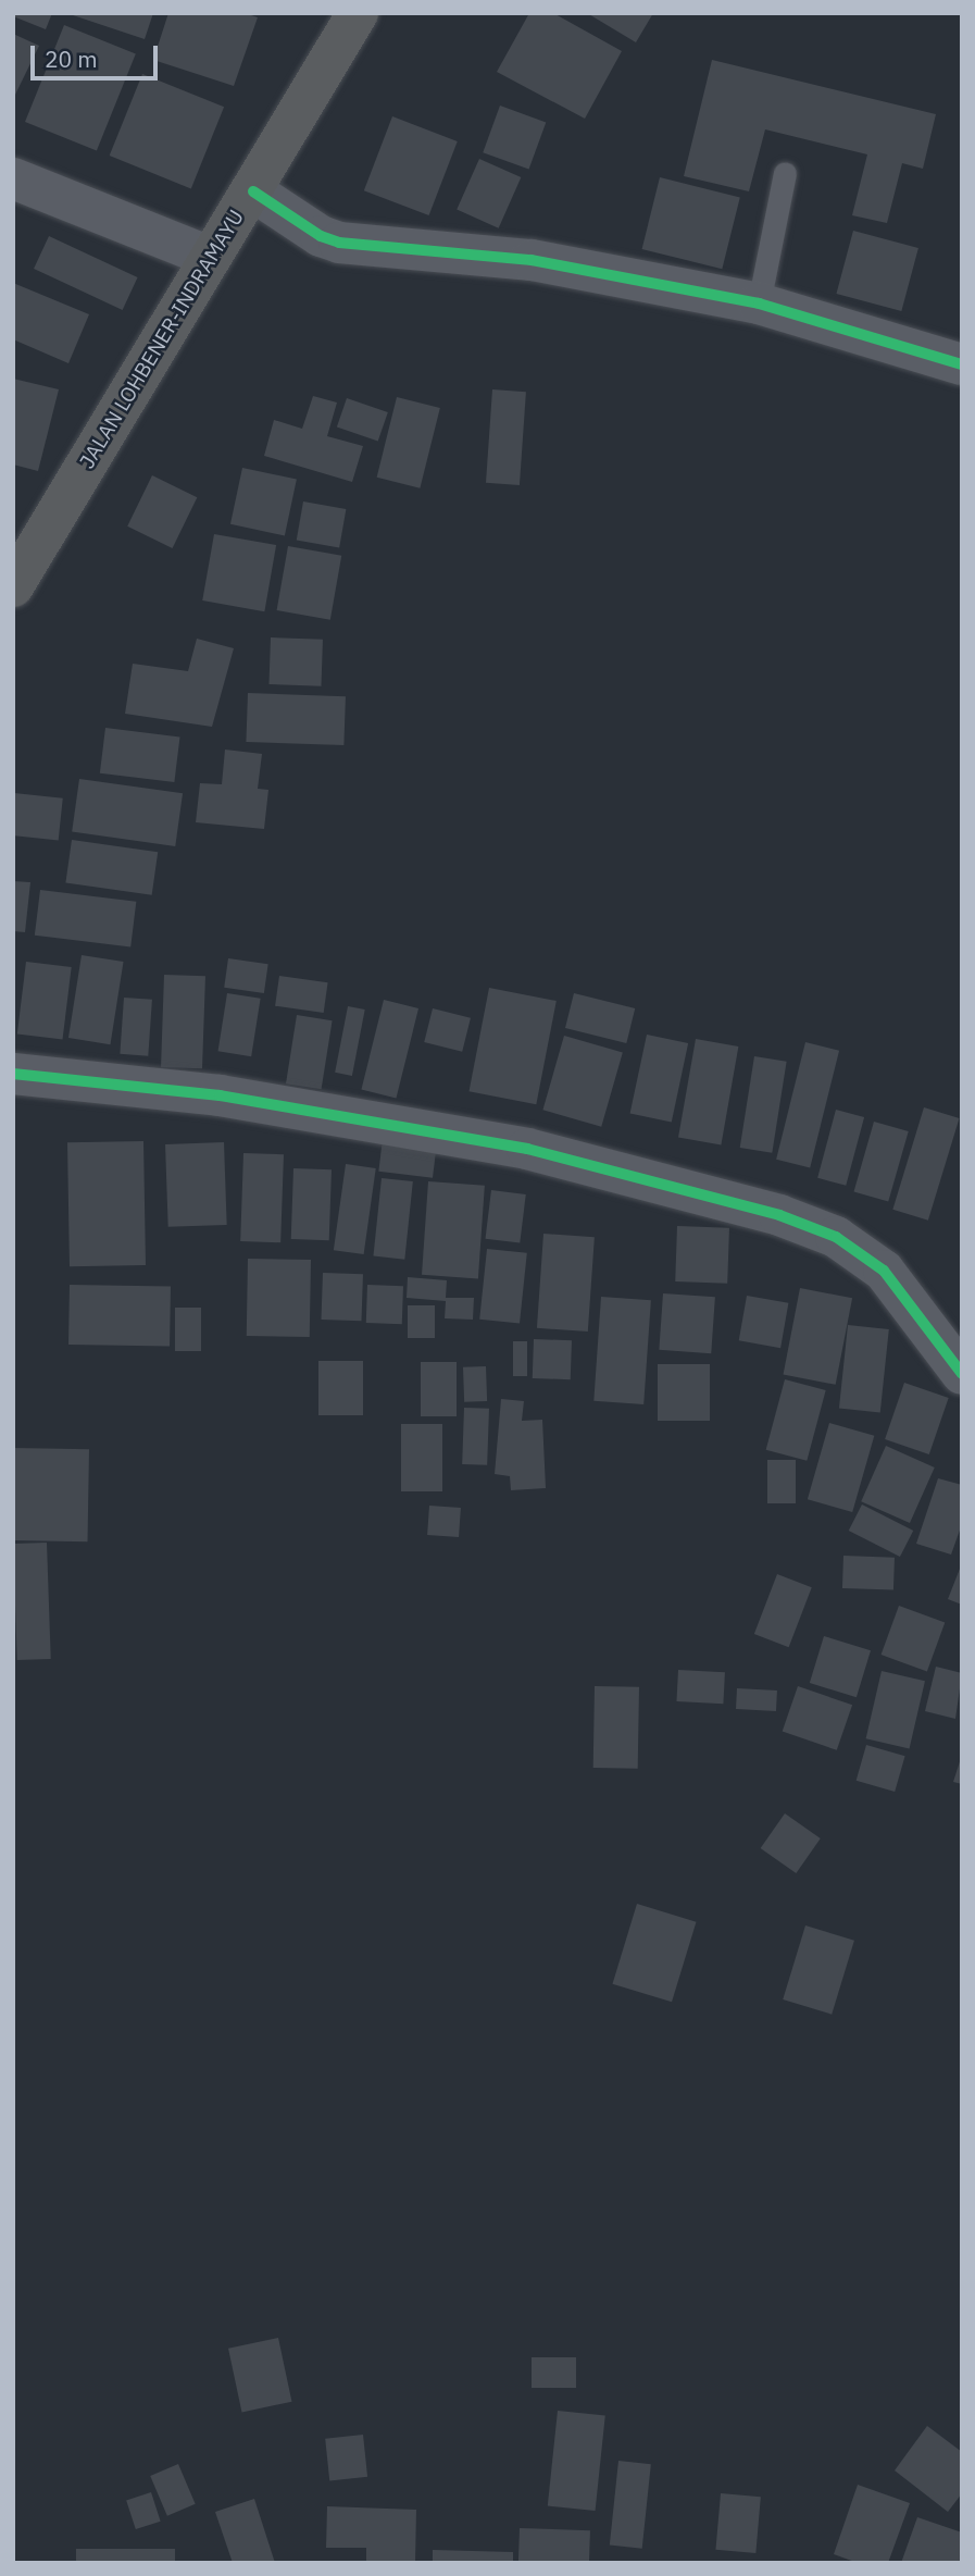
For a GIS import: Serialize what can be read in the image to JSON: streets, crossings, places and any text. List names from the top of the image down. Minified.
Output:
{"streets":{"highway":["JALAN LOHBENER-INDRAMAYU"]},"scale_bar":"20 m"}
